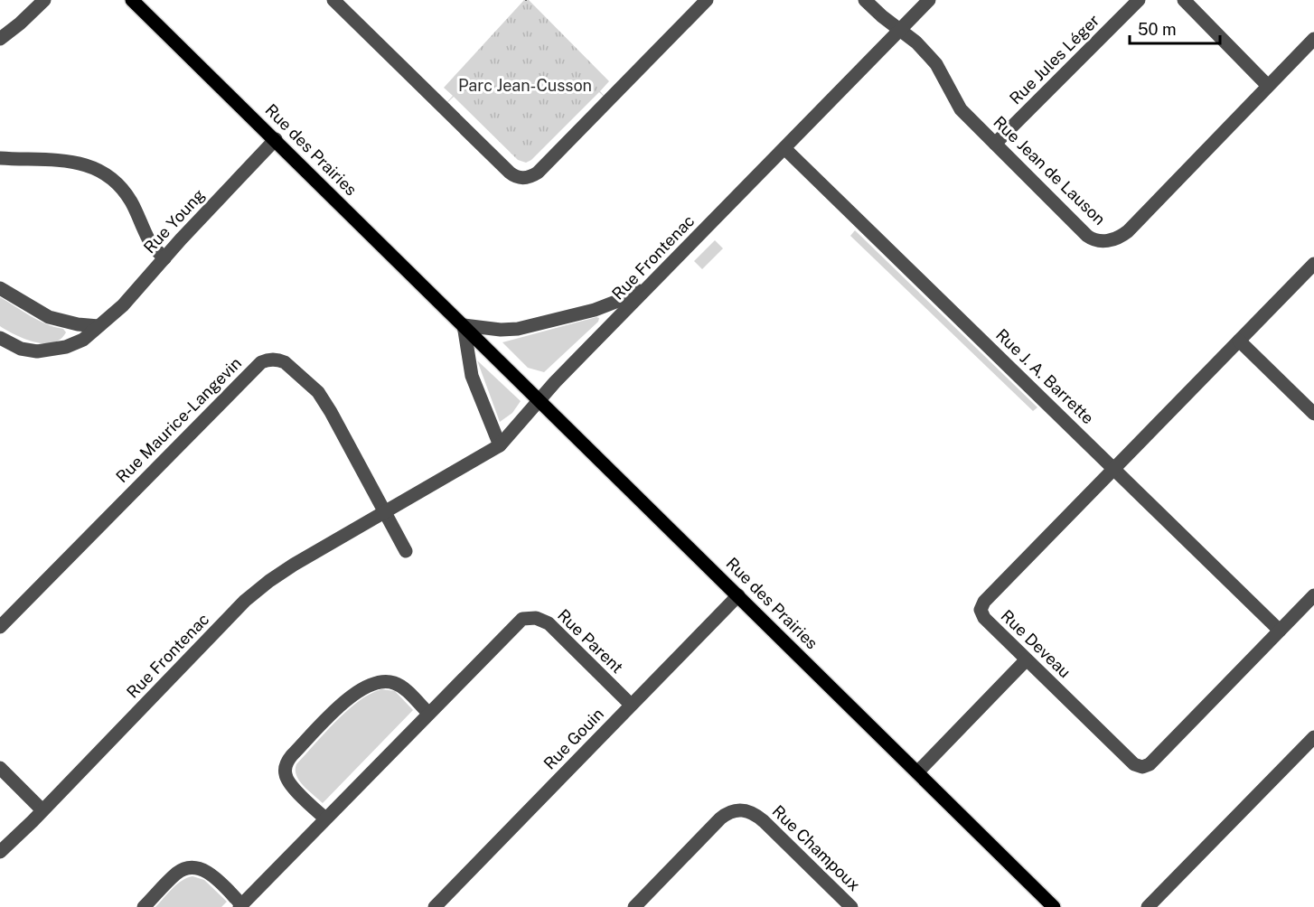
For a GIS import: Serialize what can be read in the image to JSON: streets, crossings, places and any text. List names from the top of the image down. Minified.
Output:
{"streets":{"main road":["Rue des Prairies"],"street":["Rue Jules Léger","Rue Jean de Lauson","Rue Young","Rue Frontenac","Rue J. A. Barrette","Rue Maurice-Langevin","Rue Parent","Rue Deveau","Rue Gouin","Rue Champoux"]},"crossings":[["Rue Jules Léger","Rue Jean de Lauson"],["Rue des Prairies","Rue Young"],["Rue des Prairies","Rue Frontenac"],["Rue des Prairies","Rue Gouin"],["Rue Jean de Lauson","Rue Frontenac"],["Rue Frontenac","Rue J. A. Barrette"],["Rue Frontenac","Rue Maurice-Langevin"],["Rue J. A. Barrette","Rue Deveau"],["Rue Parent","Rue Gouin"]],"parks":["Parc Jean-Cusson"],"scale_bar":"50 m"}
